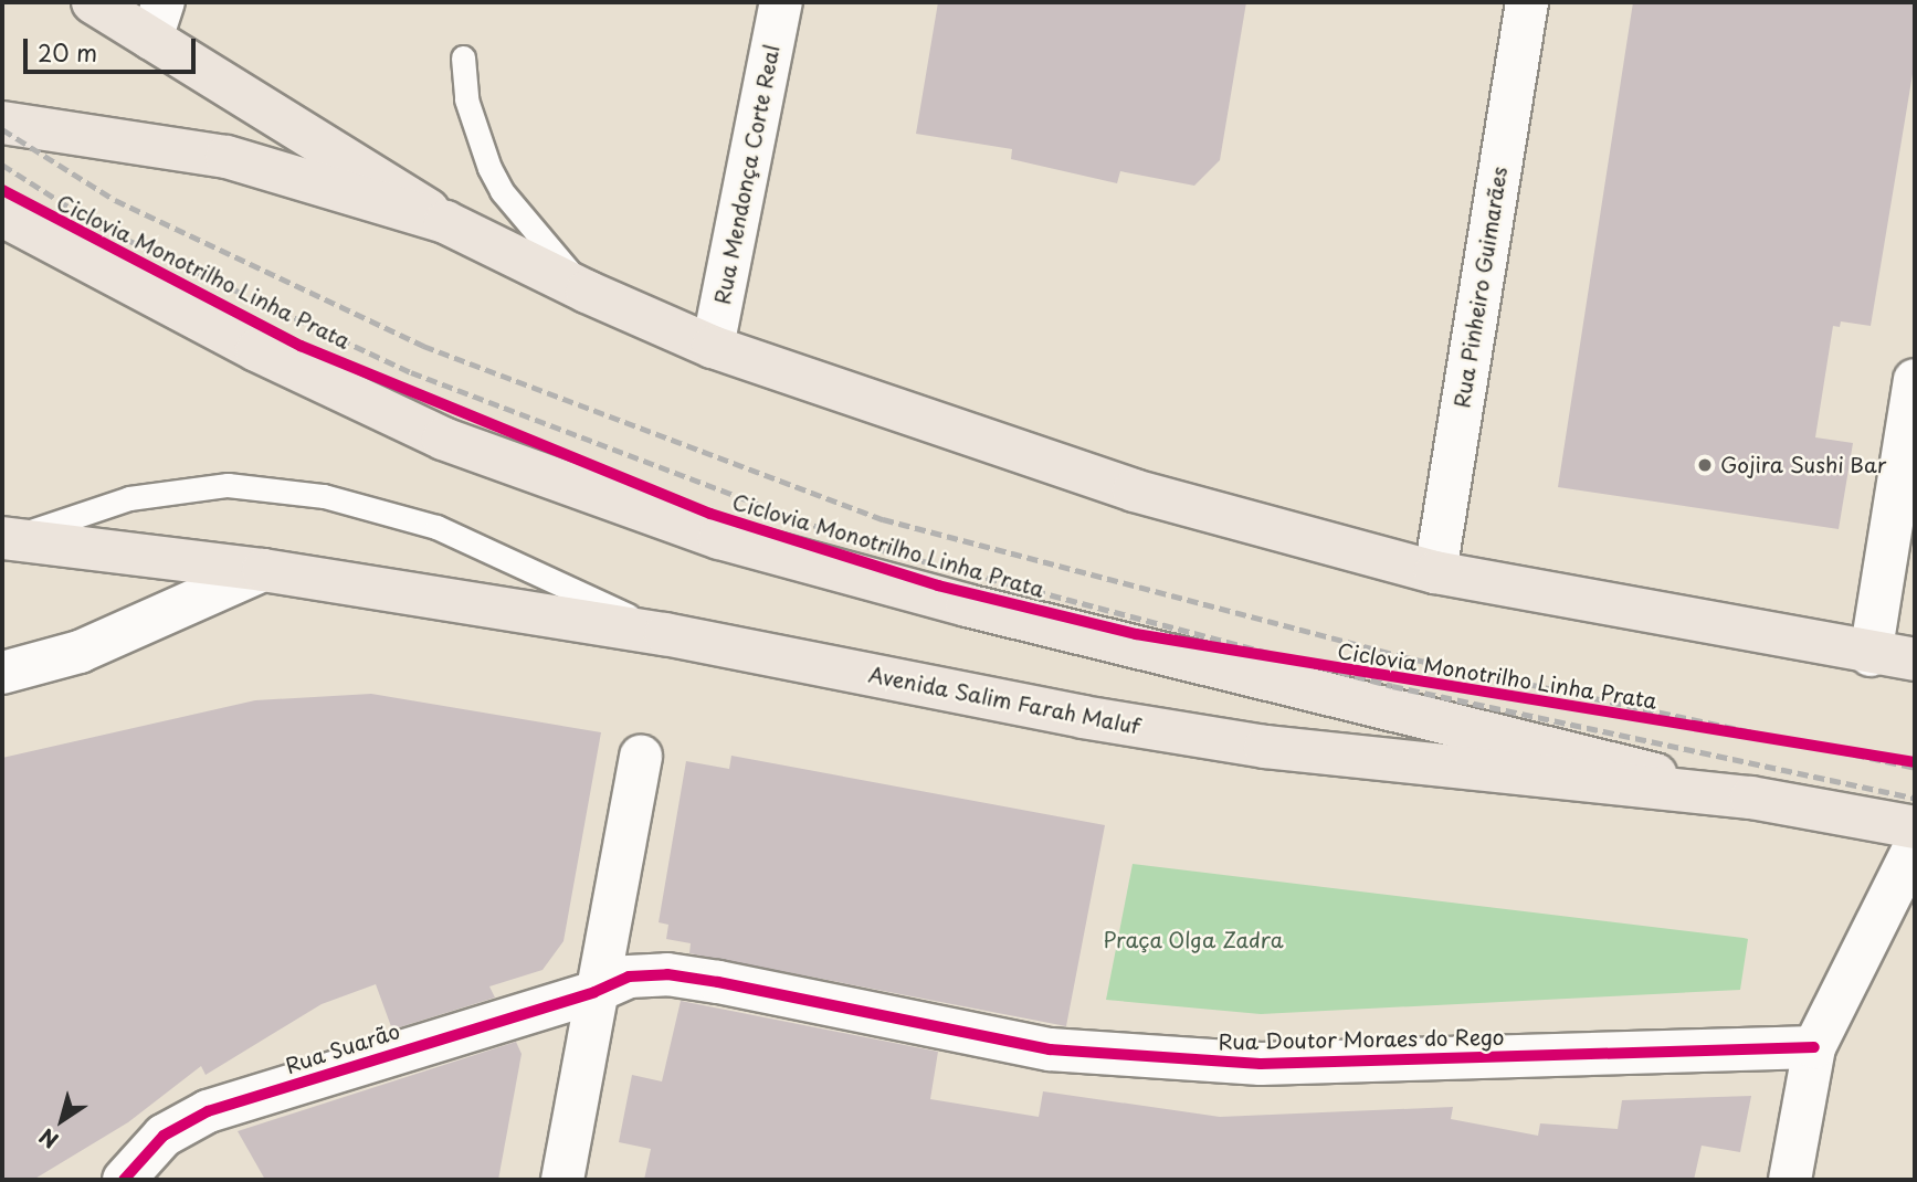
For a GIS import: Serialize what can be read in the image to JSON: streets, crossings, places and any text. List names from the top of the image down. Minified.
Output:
{"streets":{"main road":["Avenida Salim Farah Maluf"],"street":["Rua Mendonça Corte Real","Rua Pinheiro Guimarães","Rua Doutor Moraes do Rego","Rua Suarão"],"cycle path":["Ciclovia Monotrilho Linha Prata"]},"crossings":[["Rua Doutor Moraes do Rego","Rua Suarão"]],"parks":["Praça Olga Zadra"],"places":["Gojira Sushi Bar"],"scale_bar":"20 m","north":"bottom left"}
